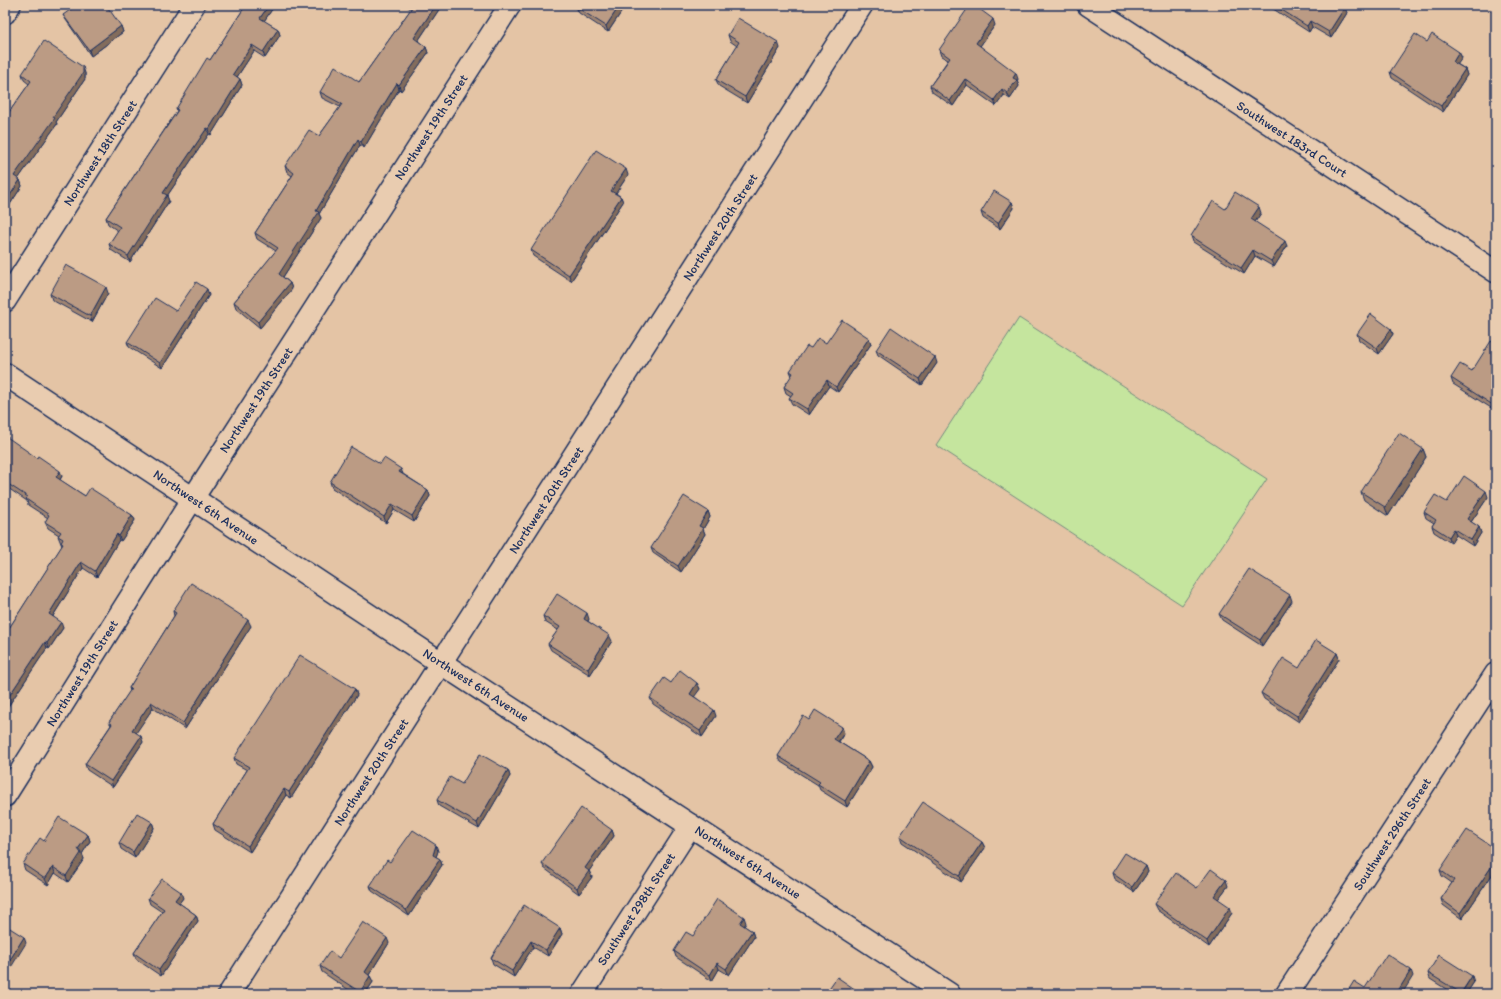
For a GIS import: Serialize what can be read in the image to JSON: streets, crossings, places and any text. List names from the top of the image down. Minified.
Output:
{"streets":{"street":["Northwest 19th Street","Southwest 183rd Court","Northwest 18th Street","Northwest 20th Street","Northwest 6th Avenue","Southwest 296th Street","Southwest 298th Street"]},"crossings":[["Northwest 19th Street","Northwest 6th Avenue"],["Northwest 20th Street","Northwest 6th Avenue"],["Northwest 6th Avenue","Southwest 298th Street"]]}
